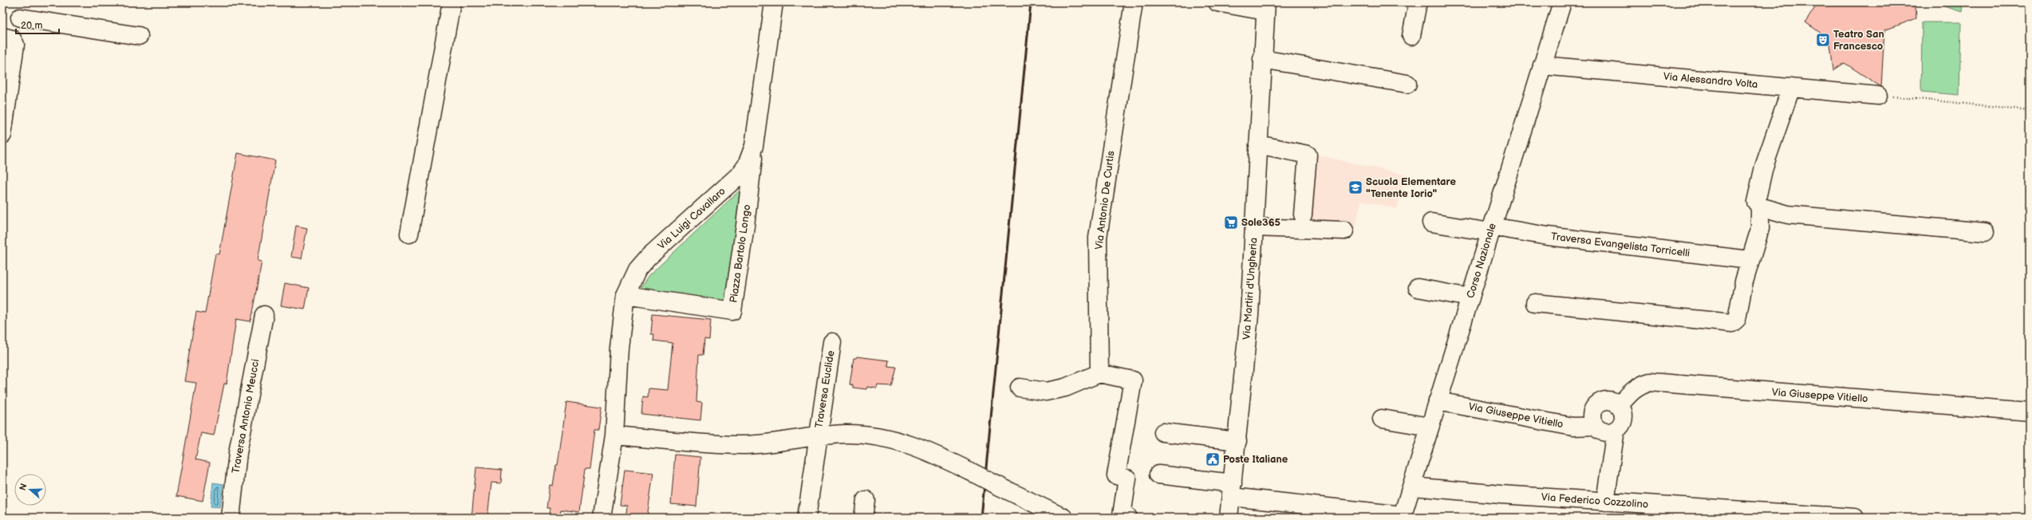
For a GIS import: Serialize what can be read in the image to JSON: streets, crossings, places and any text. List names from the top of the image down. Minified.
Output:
{"streets":{"street":["Via Alessandro Volta","Via Antonio De Curtis","Via Luigi Cavallaro","Traversa Evangelista Torricelli","Piazza Bartolo Longo","Corso Nazionale","Via Martiri d'Ungheria","Traversa Euclide","Via Giuseppe Vitiello","Traversa Antonio Meucci","Via Federico Cozzolino"]},"crossings":[["Via Alessandro Volta","Corso Nazionale"],["Via Luigi Cavallaro","Piazza Bartolo Longo"],["Traversa Evangelista Torricelli","Corso Nazionale"],["Corso Nazionale","Via Giuseppe Vitiello"],["Corso Nazionale","Via Federico Cozzolino"]],"places":{"theatre":["Teatro San Francesco"],"school or university":["Scuola Elementare \"Tenente Iorio\""],"supermarket":["Sole365"],"public building":["Poste Italiane"]},"scale_bar":"20 m","north":"left"}
